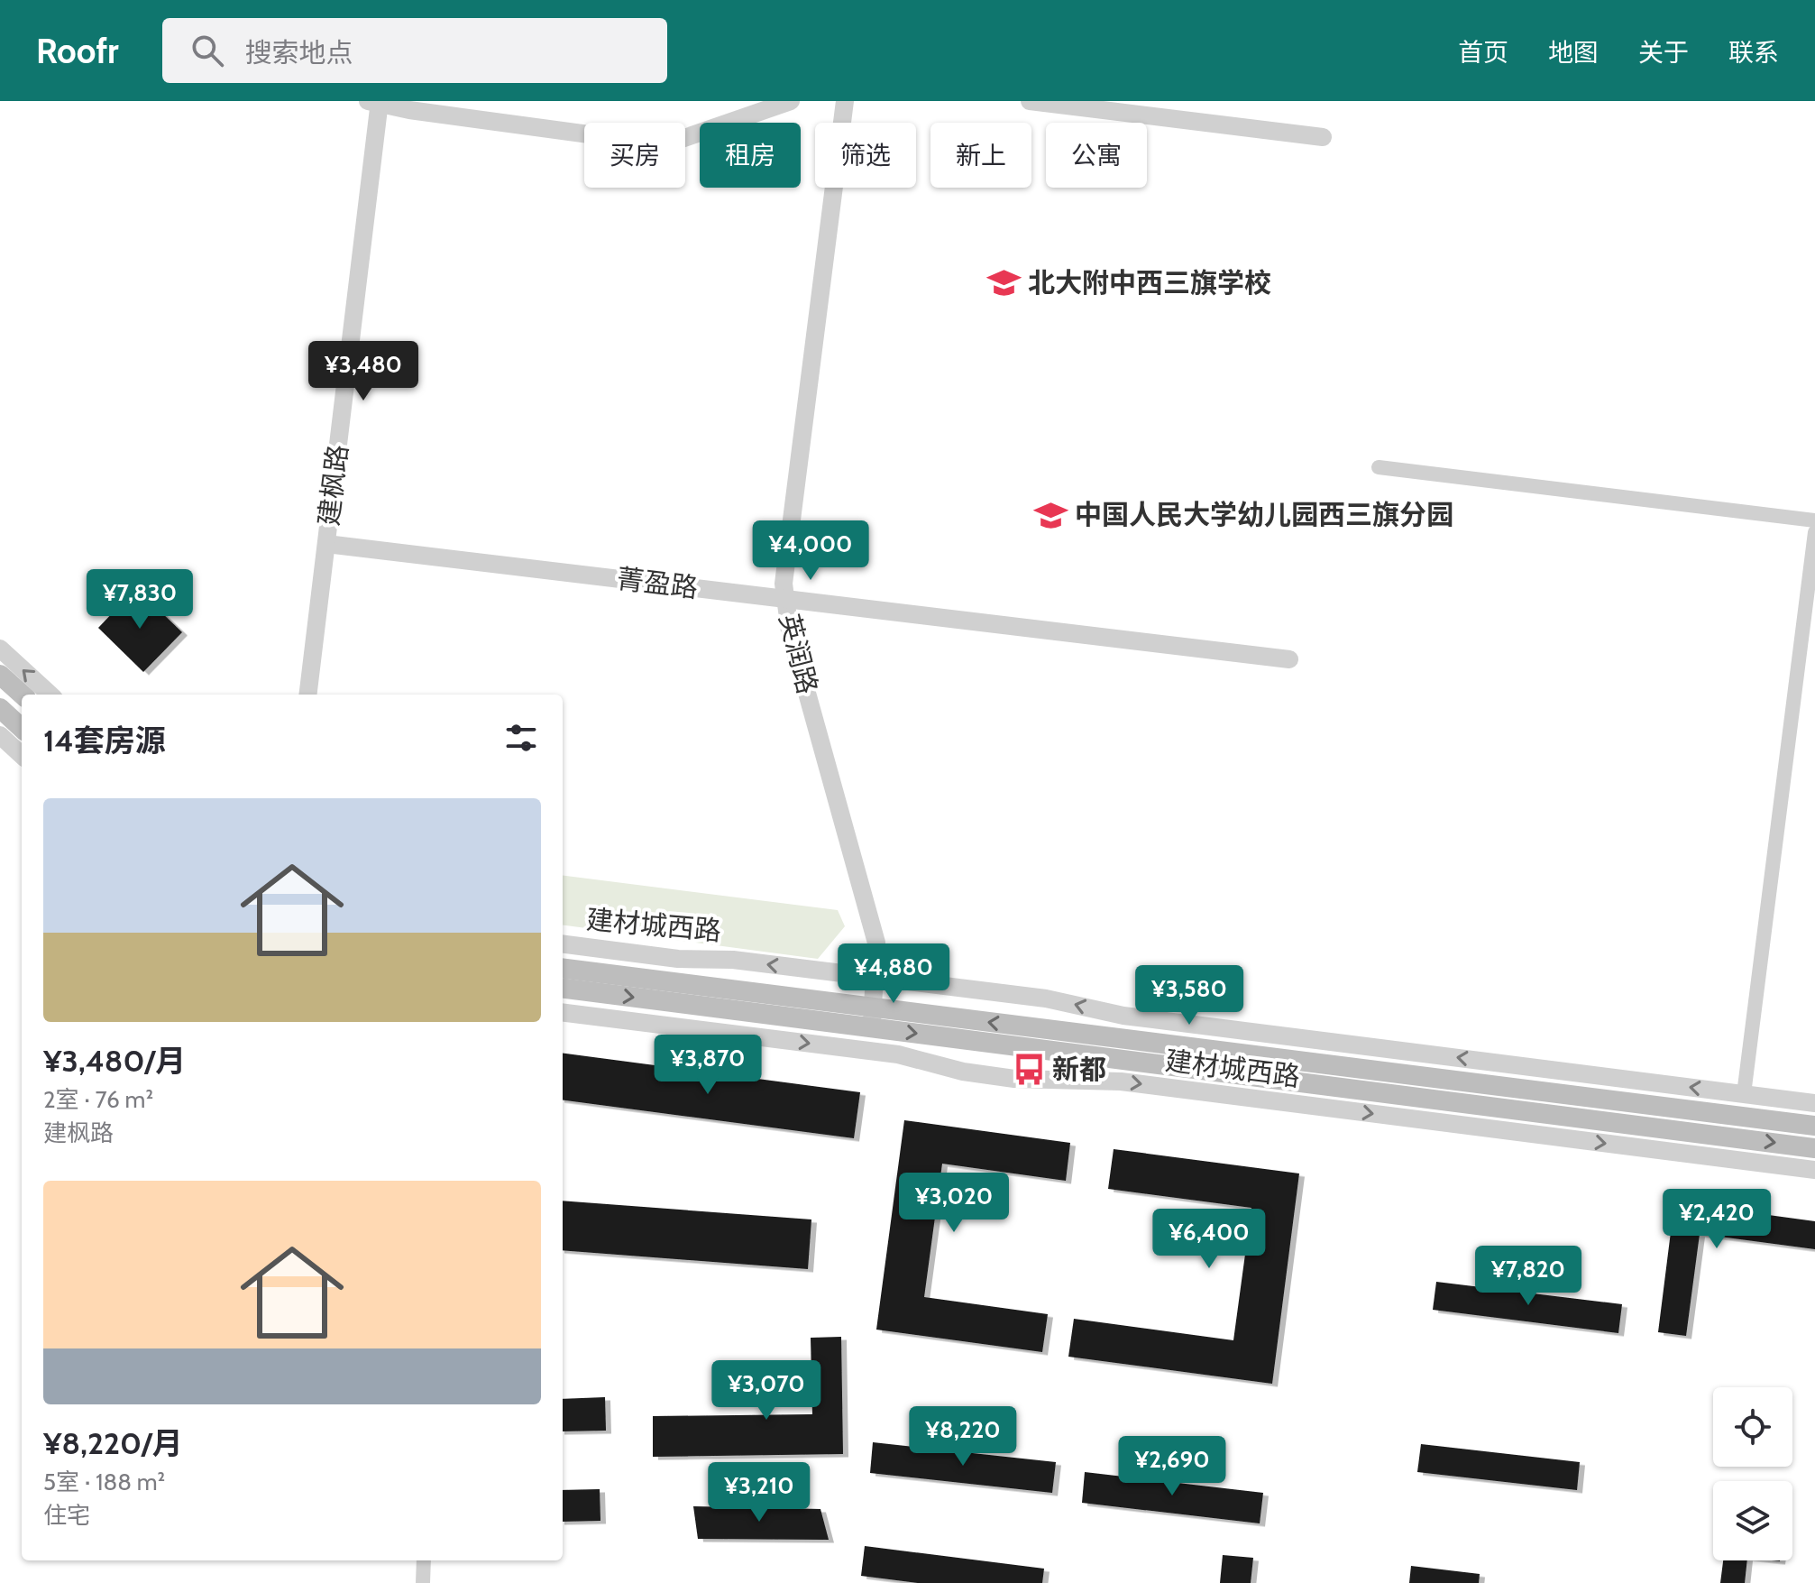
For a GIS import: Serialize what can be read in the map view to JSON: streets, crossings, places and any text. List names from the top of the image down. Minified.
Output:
{"streets":{"main road":["建材城西路"],"street":["建枫路","菁盈路","英润路"]},"crossings":[["建枫路","菁盈路"],["菁盈路","英润路"],["英润路","建材城西路"]],"places":{"school or university":["北大附中西三旗学校","中国人民大学幼儿园西三旗分园"],"bus stop":["新都"]},"page":{"header":"Roofr","search":"搜索地点","nav":["首页","地图","关于","联系"],"chip":["买房","租房","筛选","新上","公寓"],"price":["¥3,480","¥4,000","¥7,830","¥4,880","¥3,580","¥3,870","¥3,020","¥2,420","¥6,400","¥7,820","¥3,070","¥8,220","¥2,690","¥3,210"],"heading":"14套房源","list":[{"name":"¥3,480/月","note":"2室 · 76 m² · 建枫路"},{"name":"¥8,220/月","note":"5室 · 188 m² · 住宅"}]}}
